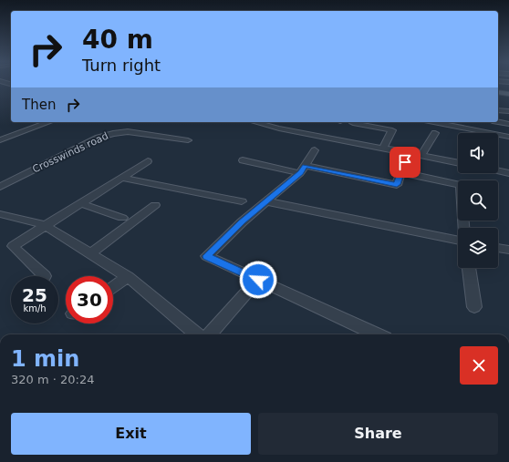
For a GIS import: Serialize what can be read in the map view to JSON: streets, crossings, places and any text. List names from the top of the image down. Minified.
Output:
{"streets":{"street":["Crosswinds road"]},"page":{"turn":["40 m","Turn right"],"then":"Then","speed":"25 km/h","limit":"30","heading":["1 min","320 m · 20:24"],"buttons":["Exit","Share"]}}
